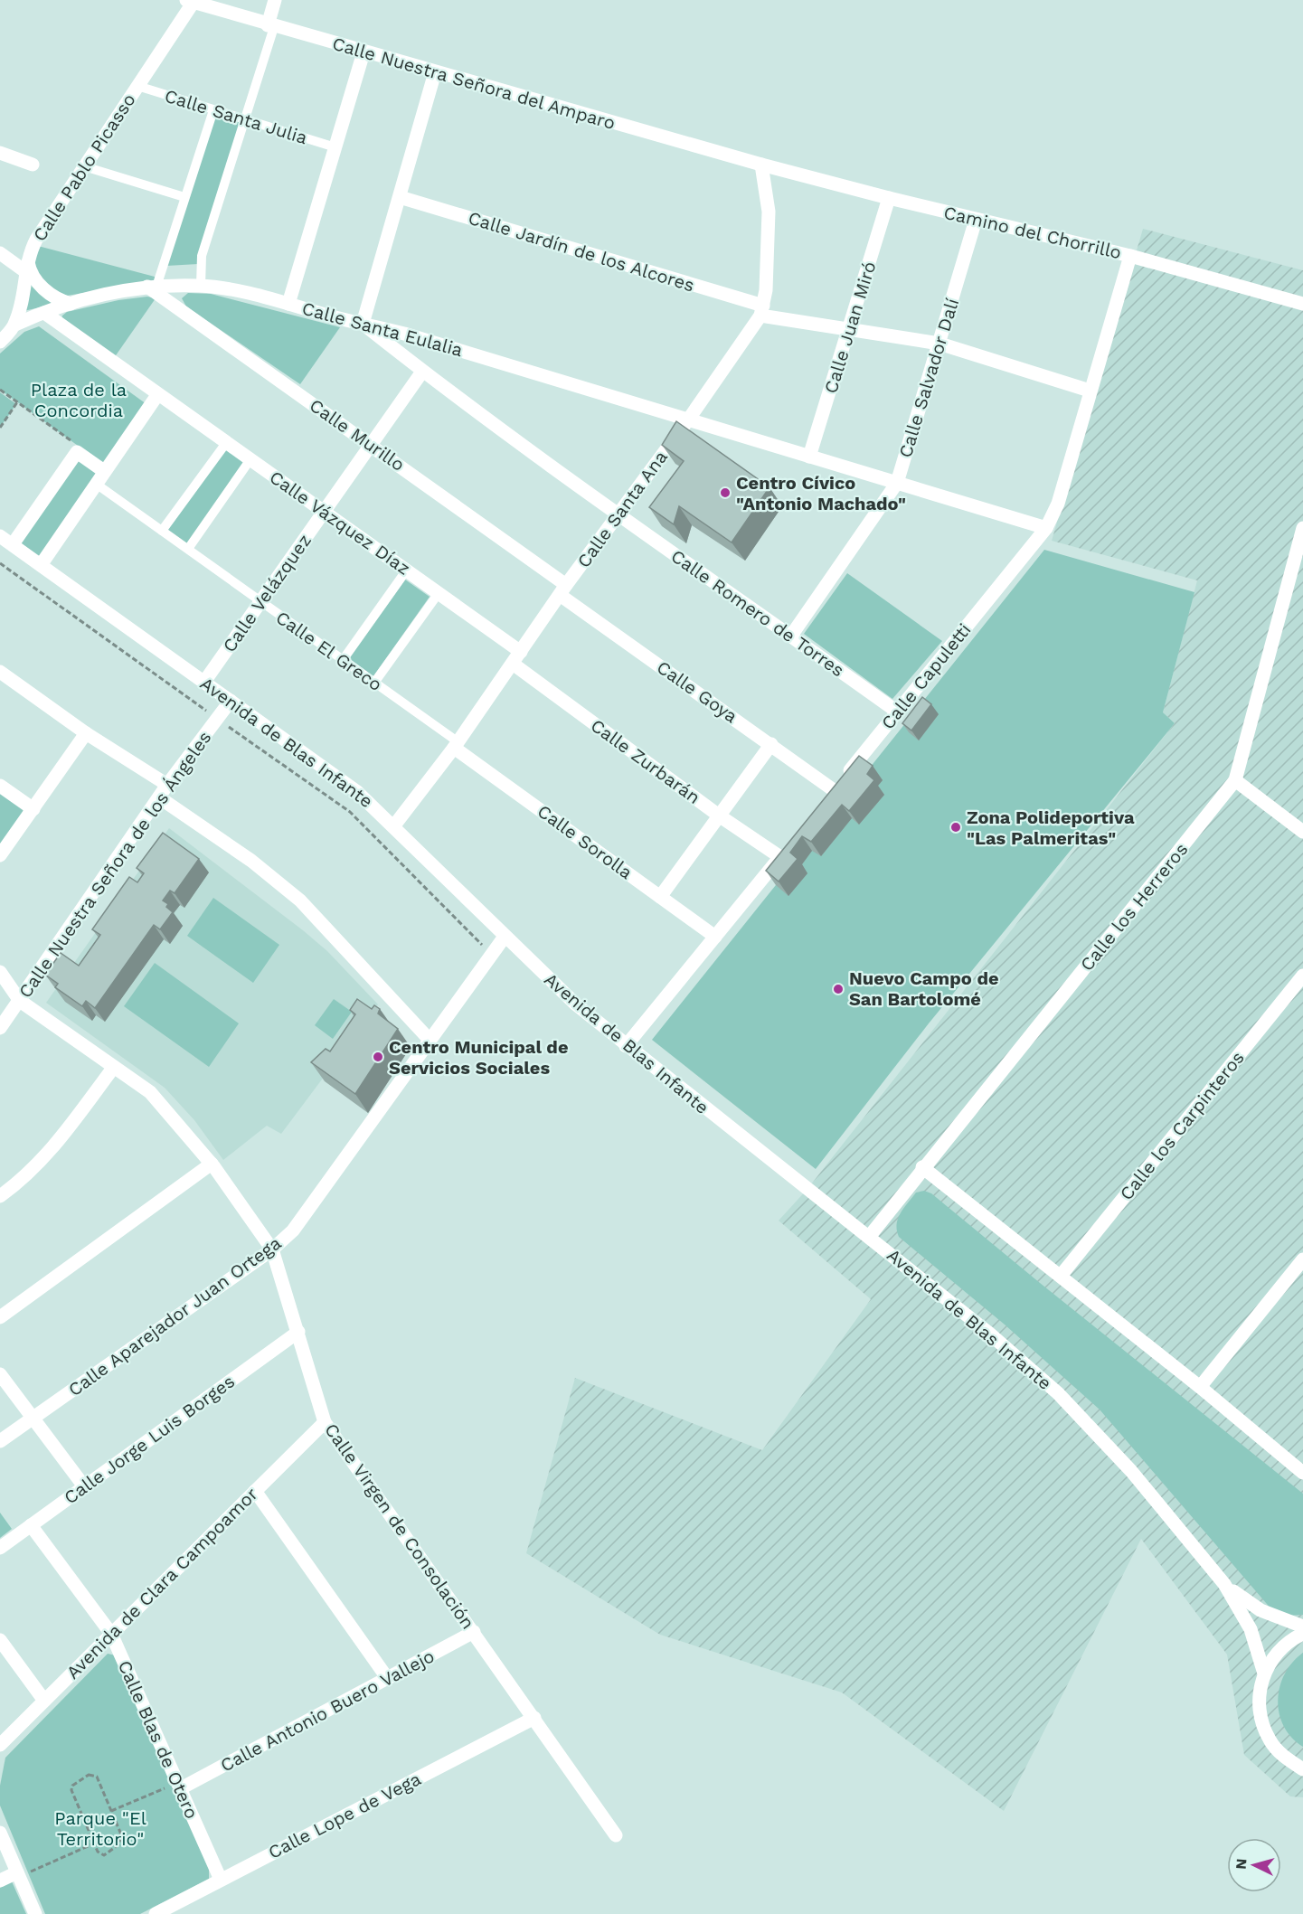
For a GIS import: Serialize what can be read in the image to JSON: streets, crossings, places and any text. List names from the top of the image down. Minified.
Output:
{"streets":{"street":["Calle Nuestra Señora del Amparo","Calle Santa Julia","Calle Pablo Picasso","Camino del Chorrillo","Calle Jardín de los Alcores","Calle Juan Miró","Calle Santa Eulalia","Calle Salvador Dalí","Calle Murillo","Calle Santa Ana","Calle Vázquez Díaz","Calle Velázquez","Calle Romero de Torres","Calle El Greco","Calle Capuletti","Calle Goya","Avenida de Blas Infante","Calle Zurbarán","Calle Sorolla","Calle Nuestra Señora de los Ángeles","Calle los Herreros","Calle los Carpinteros","Calle Aparejador Juan Ortega","Calle Jorge Luis Borges","Calle Virgen de Consolación","Avenida de Clara Campoamor","Calle Antonio Buero Vallejo","Calle Blas de Otero","Calle Lope de Vega"]},"crossings":[["Calle Nuestra Señora del Amparo","Calle Pablo Picasso"],["Calle Nuestra Señora del Amparo","Camino del Chorrillo"],["Calle Santa Julia","Calle Pablo Picasso"],["Calle Pablo Picasso","Calle Santa Eulalia"],["Camino del Chorrillo","Calle Juan Miró"],["Camino del Chorrillo","Calle Salvador Dalí"],["Camino del Chorrillo","Calle Capuletti"],["Calle Jardín de los Alcores","Calle Juan Miró"],["Calle Jardín de los Alcores","Calle Salvador Dalí"],["Calle Jardín de los Alcores","Calle Santa Ana"],["Calle Jardín de los Alcores","Calle Capuletti"],["Calle Juan Miró","Calle Santa Eulalia"],["Calle Santa Eulalia","Calle Salvador Dalí"],["Calle Santa Eulalia","Calle Murillo"],["Calle Santa Eulalia","Calle Santa Ana"],["Calle Santa Eulalia","Calle Vázquez Díaz"],["Calle Santa Eulalia","Calle Romero de Torres"],["Calle Santa Eulalia","Calle Capuletti"],["Calle Salvador Dalí","Calle Romero de Torres"],["Calle Murillo","Calle Santa Ana"],["Calle Murillo","Calle Velázquez"],["Calle Murillo","Calle Goya"],["Calle Santa Ana","Calle Vázquez Díaz"],["Calle Santa Ana","Calle Romero de Torres"],["Calle Santa Ana","Calle El Greco"],["Calle Santa Ana","Calle Goya"],["Calle Santa Ana","Avenida de Blas Infante"],["Calle Santa Ana","Calle Zurbarán"],["Calle Santa Ana","Calle Sorolla"],["Calle Vázquez Díaz","Calle Velázquez"],["Calle Vázquez Díaz","Calle Zurbarán"],["Calle Velázquez","Calle Romero de Torres"],["Calle Velázquez","Calle El Greco"],["Calle Velázquez","Avenida de Blas Infante"],["Calle Romero de Torres","Calle Capuletti"],["Calle El Greco","Calle Sorolla"],["Calle Capuletti","Calle Goya"],["Avenida de Blas Infante","Calle Nuestra Señora de los Ángeles"],["Avenida de Blas Infante","Calle los Herreros"],["Avenida de Blas Infante","Calle Aparejador Juan Ortega"],["Calle Zurbarán","Calle Sorolla"],["Calle Nuestra Señora de los Ángeles","Calle Virgen de Consolación"],["Calle Aparejador Juan Ortega","Calle Virgen de Consolación"],["Calle Jorge Luis Borges","Calle Virgen de Consolación"],["Calle Jorge Luis Borges","Calle Blas de Otero"],["Calle Virgen de Consolación","Avenida de Clara Campoamor"],["Calle Virgen de Consolación","Calle Antonio Buero Vallejo"],["Calle Virgen de Consolación","Calle Lope de Vega"],["Avenida de Clara Campoamor","Calle Blas de Otero"],["Calle Antonio Buero Vallejo","Calle Blas de Otero"],["Calle Blas de Otero","Calle Lope de Vega"]],"parks":["Plaza de la Concordia","Parque \"El Territorio\""],"places":["Centro Cívico \"Antonio Machado\"","Zona Polideportiva \"Las Palmeritas\"","Nuevo Campo de San Bartolomé","Centro Municipal de Servicios Sociales"],"north":"left"}
